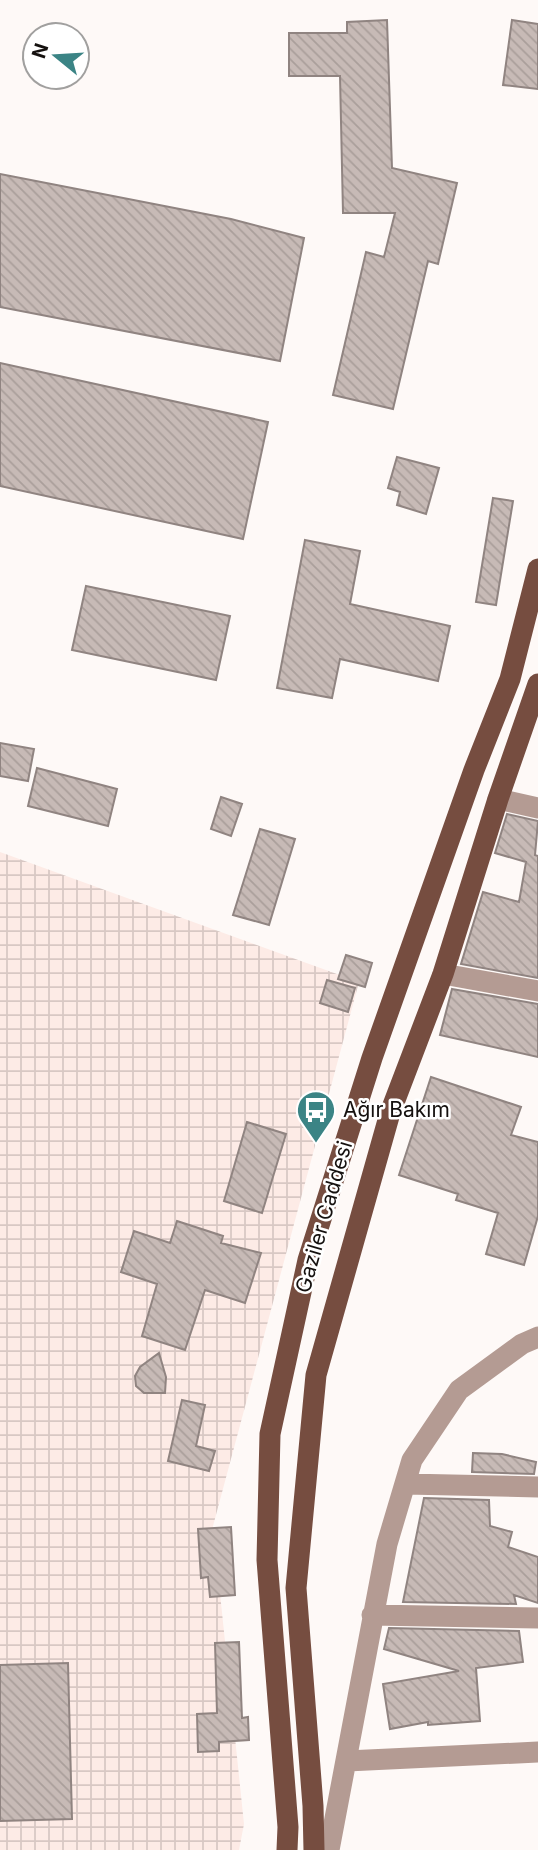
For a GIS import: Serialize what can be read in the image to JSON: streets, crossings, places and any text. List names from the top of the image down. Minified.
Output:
{"streets":{"main road":["Gaziler Caddesi"]},"places":{"bus stop":["Ağır Bakım"]},"north":"left"}
